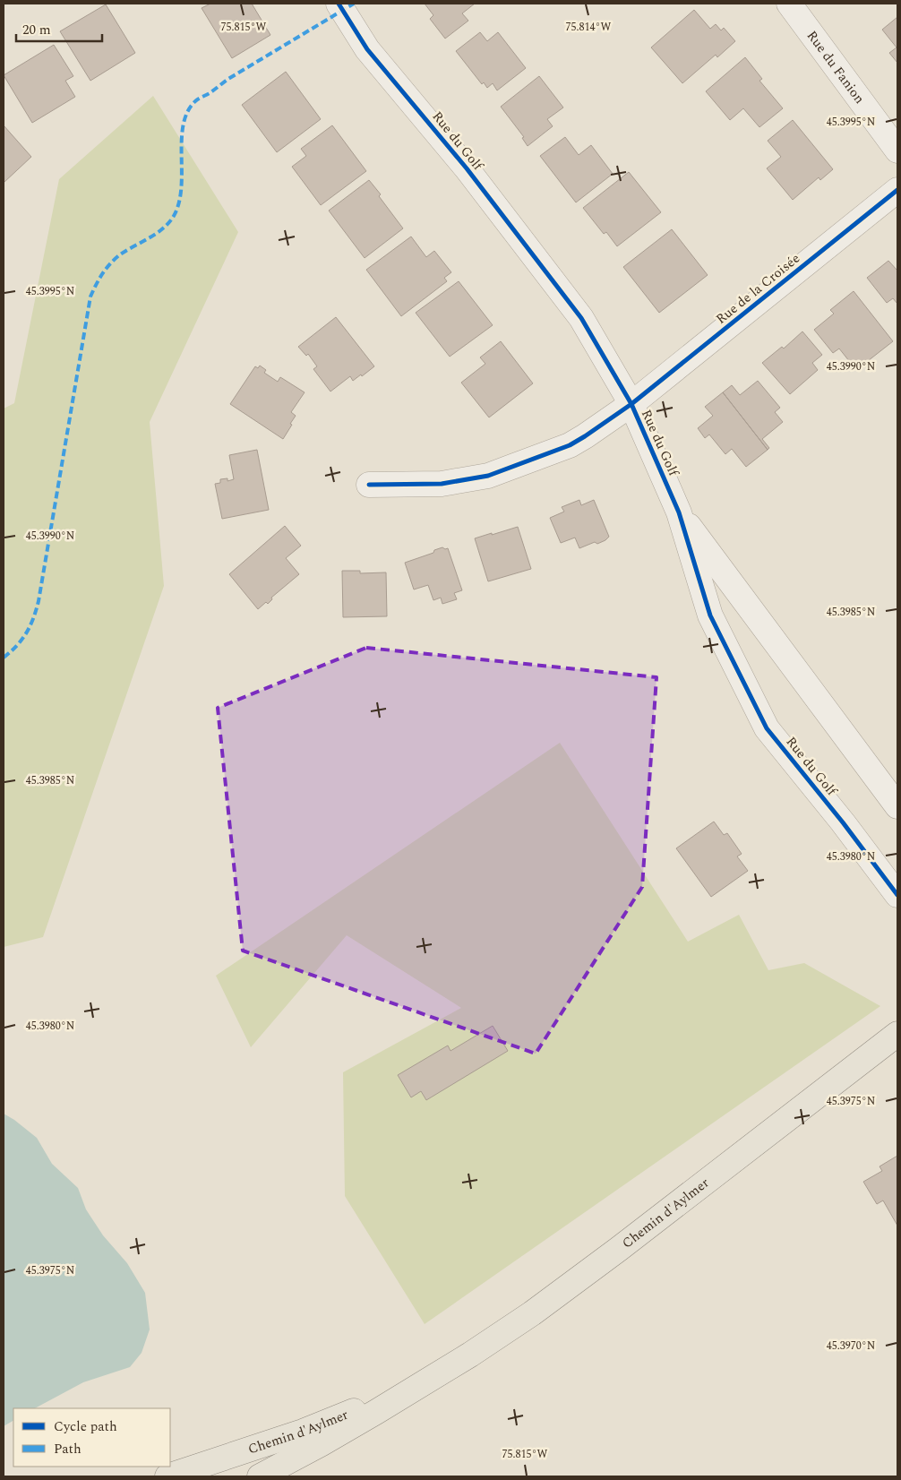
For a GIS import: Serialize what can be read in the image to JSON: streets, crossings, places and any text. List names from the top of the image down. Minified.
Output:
{"streets":{"main road":["Chemin d'Aylmer"],"street":["Rue du Fanion","Rue du Golf","Rue de la Croisée"]},"crossings":[["Rue du Golf","Rue de la Croisée"]],"legend":["Cycle path","Path"],"scale_bar":"20 m","coordinates":["75.815°W","75.814°W","45.3995°N","45.3990°N","45.3985°N","45.3980°N","45.3975°N","45.3970°N"]}
